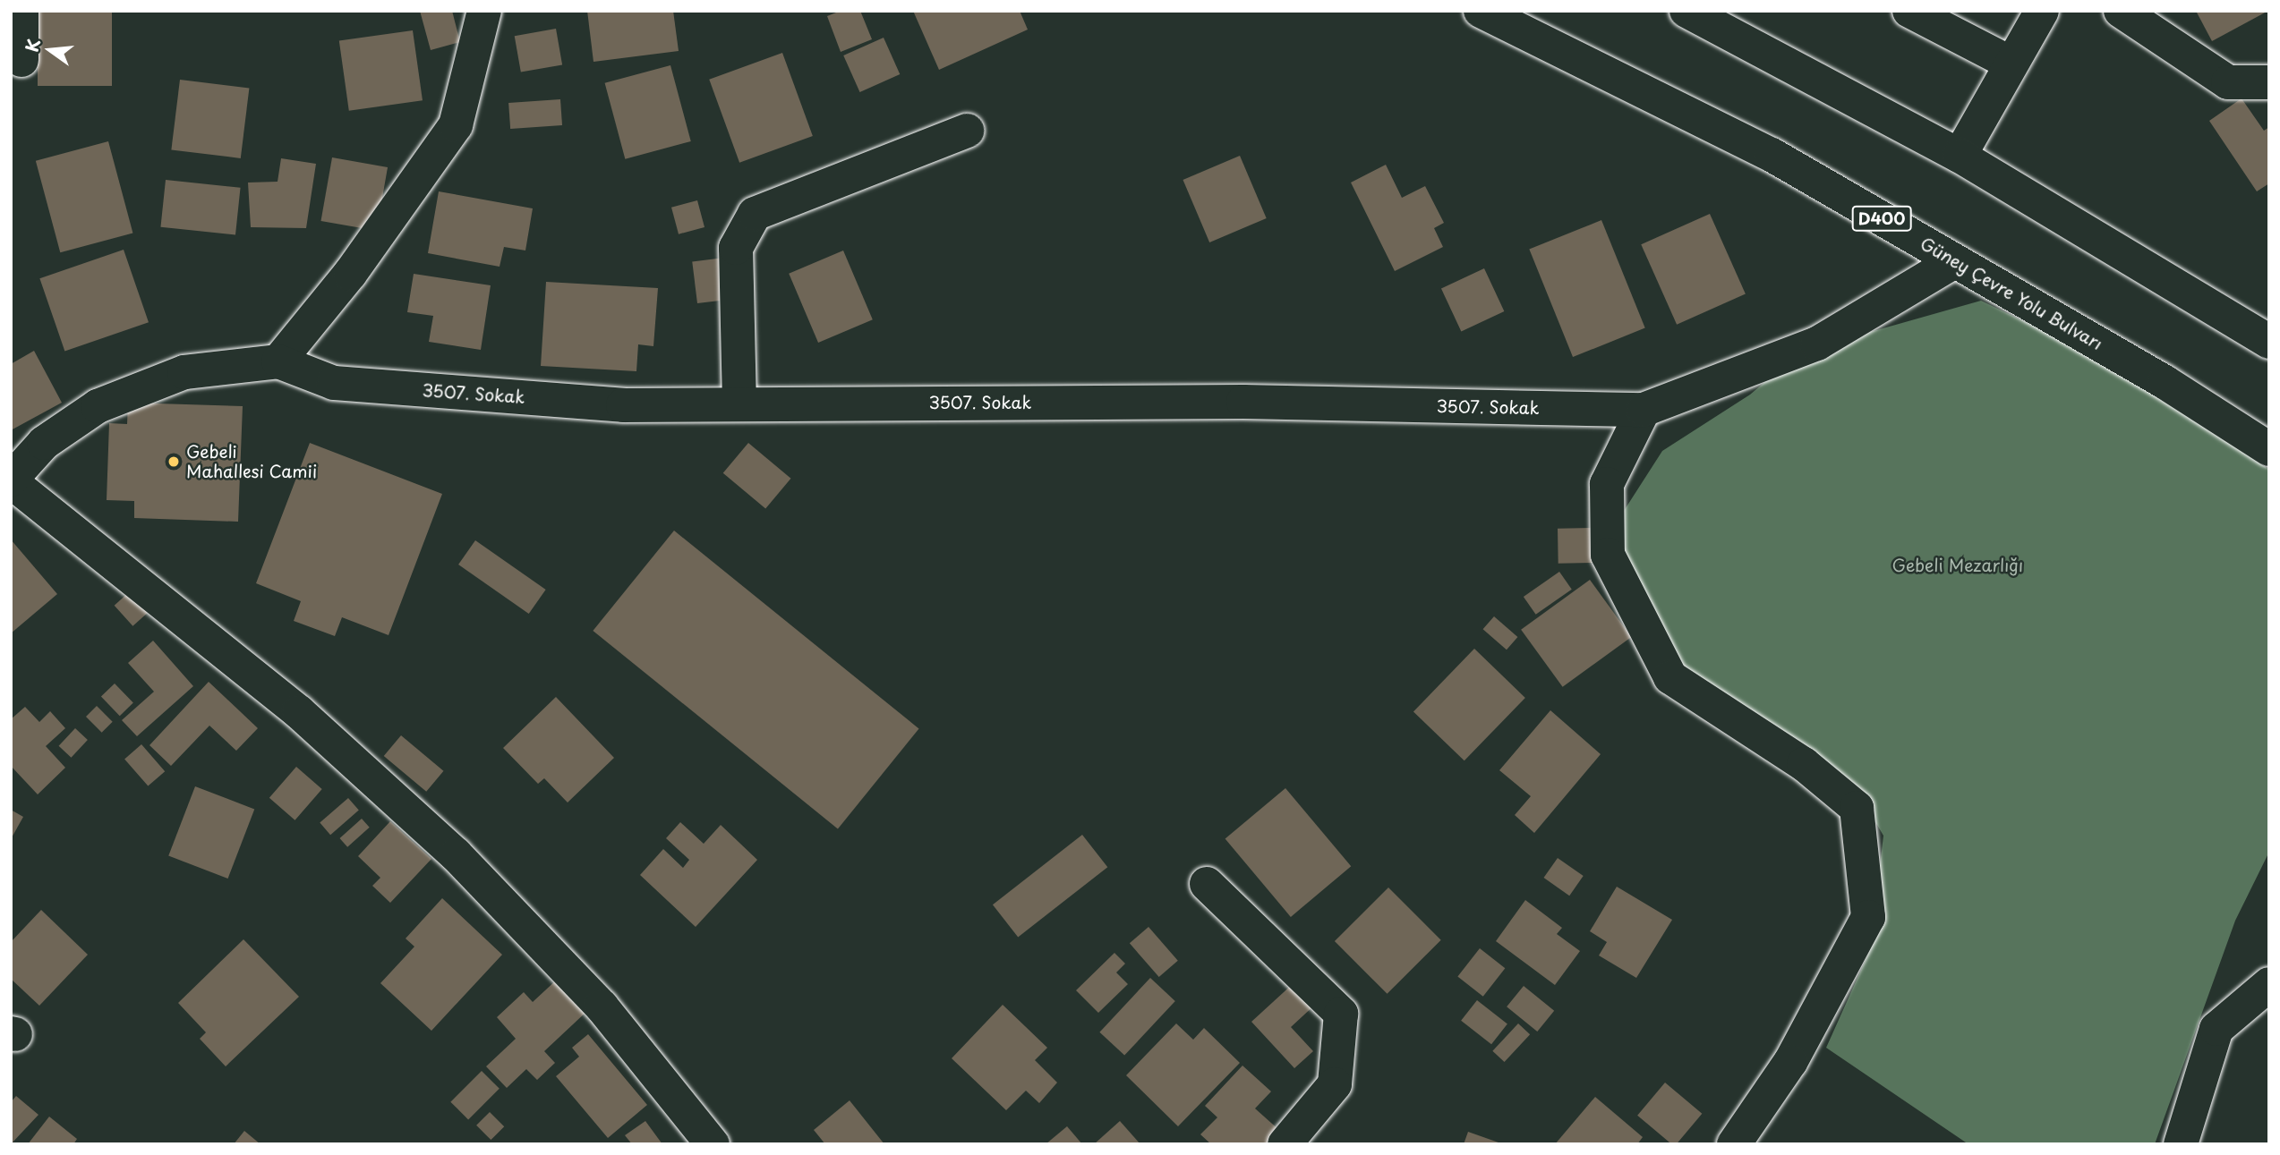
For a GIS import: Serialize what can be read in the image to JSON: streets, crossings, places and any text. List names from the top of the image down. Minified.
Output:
{"streets":{"main road":["D400","Güney Çevre Yolu Bulvarı","3507. Sokak"]},"crossings":[["Güney Çevre Yolu Bulvarı","3507. Sokak"]],"parks":["Gebeli Mezarlığı"],"places":["Gebeli Mahallesi Camii"],"north":"left"}
